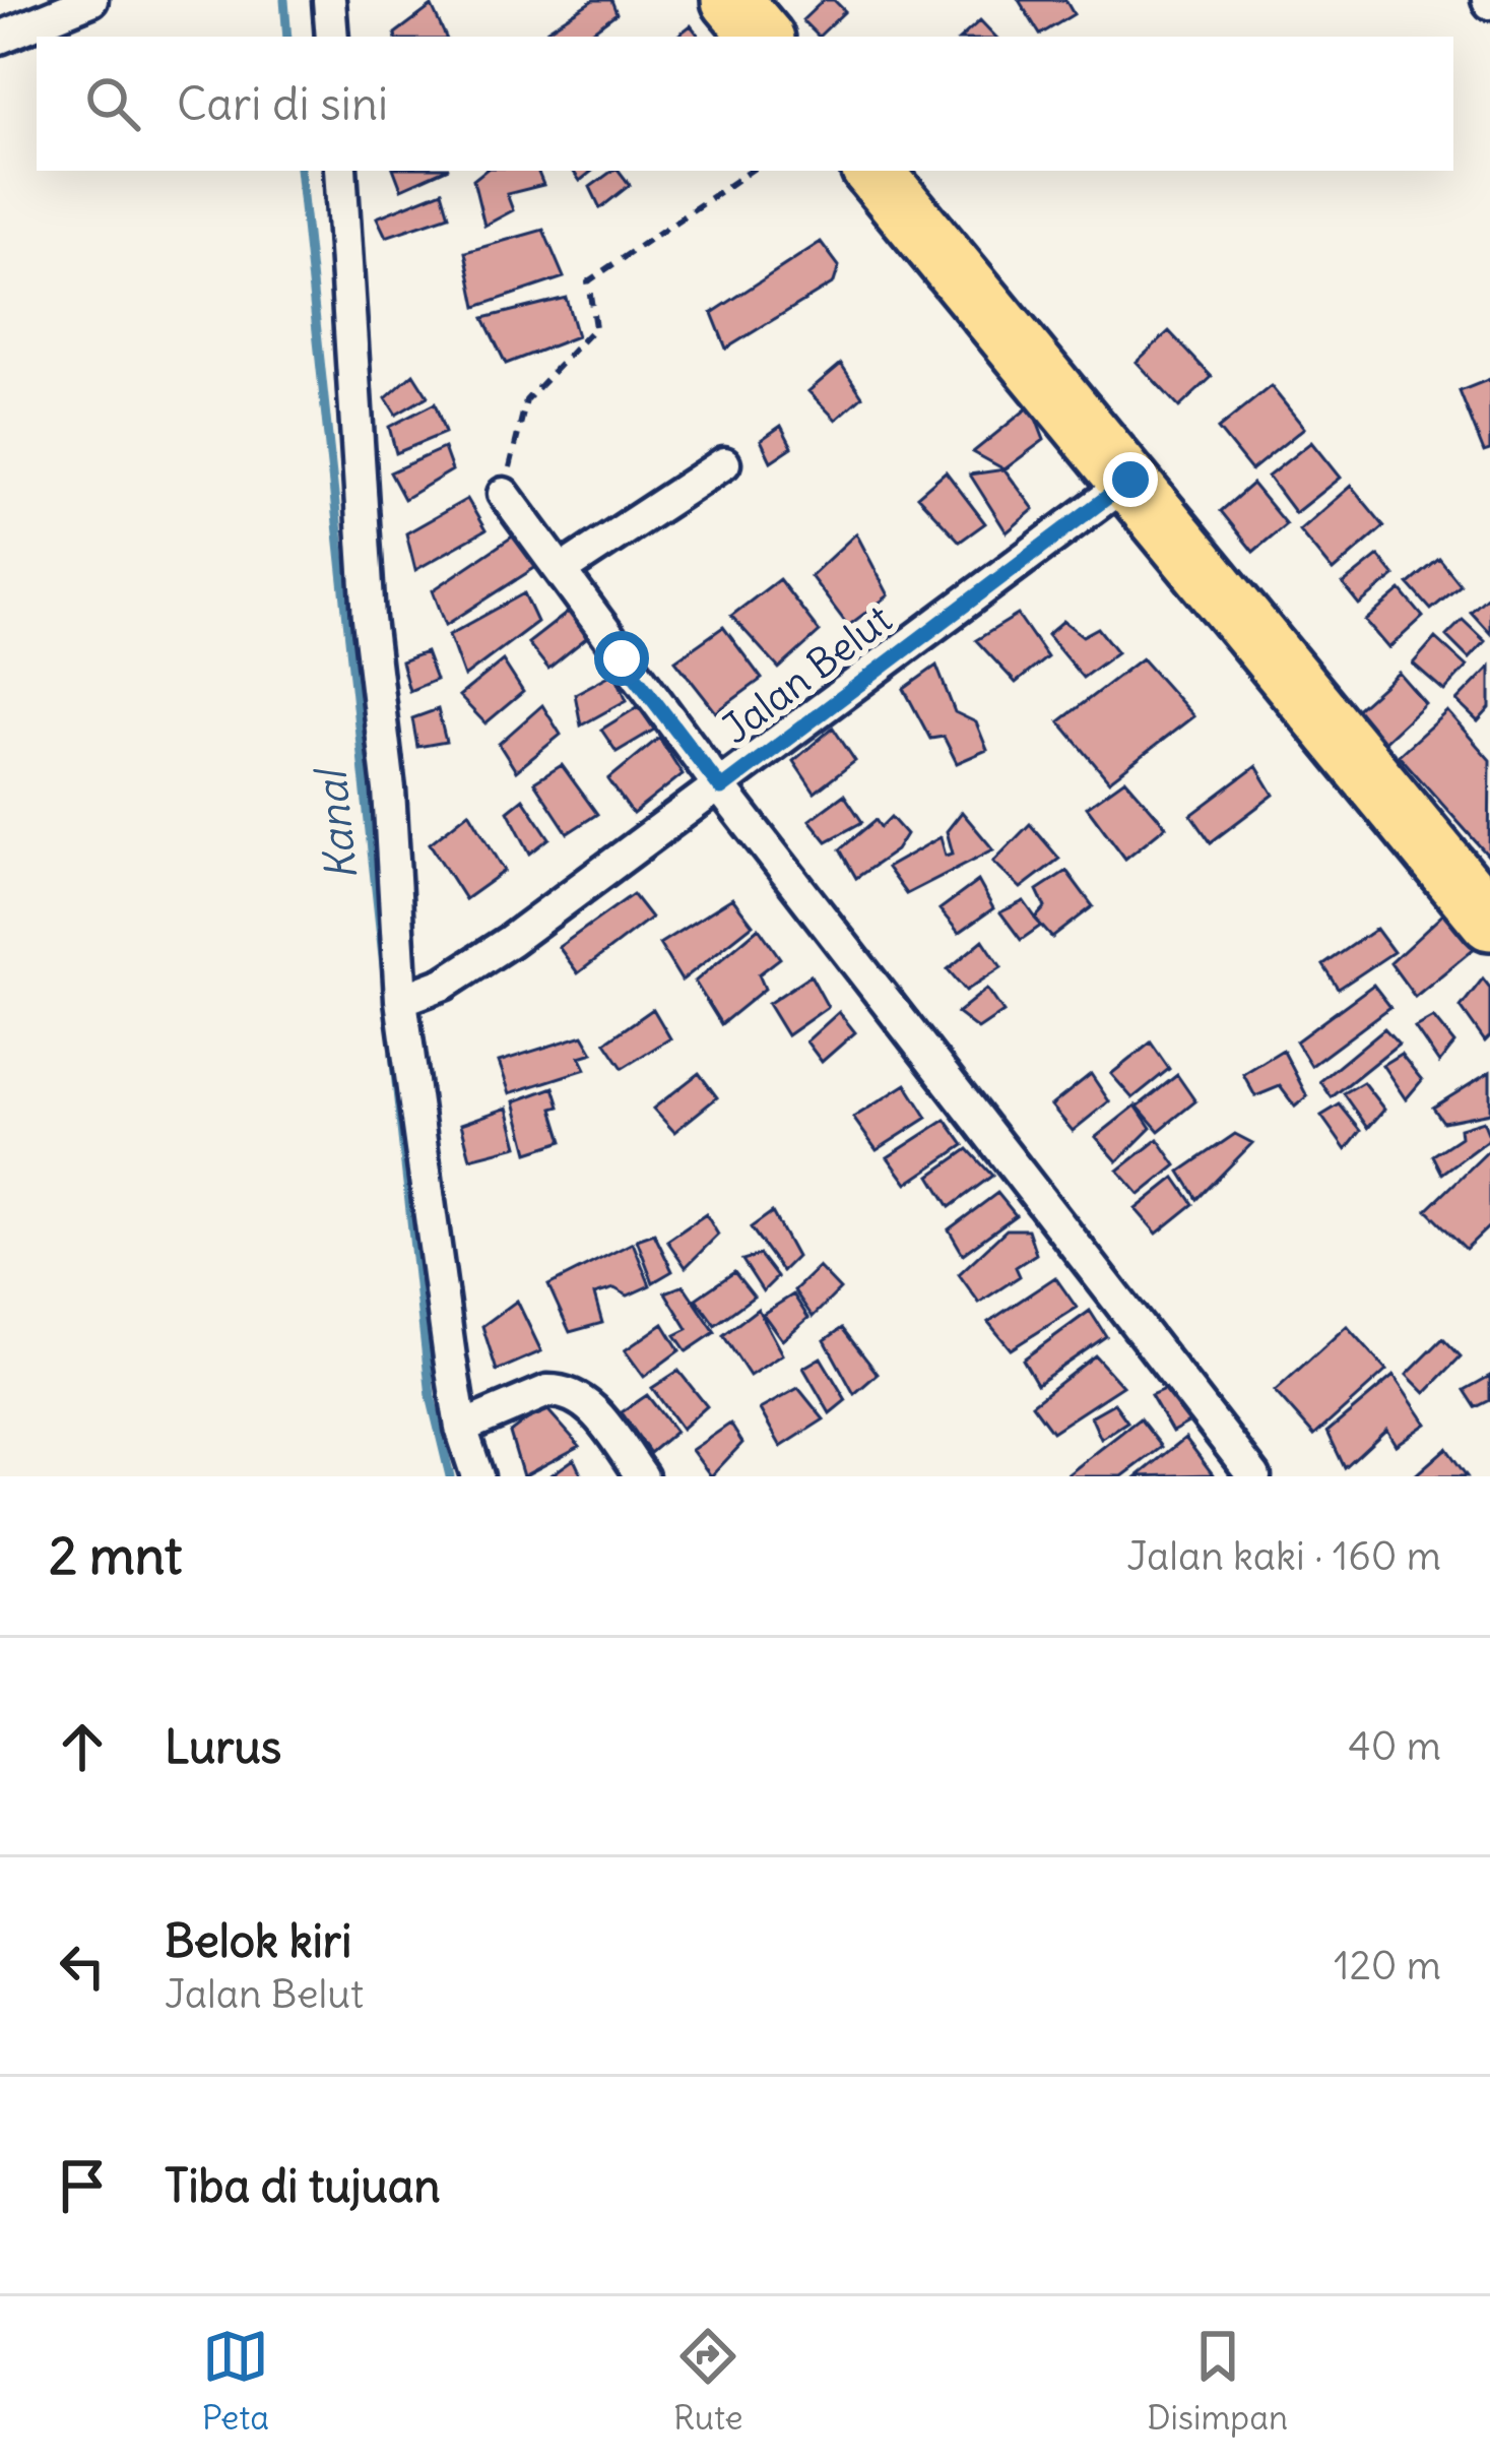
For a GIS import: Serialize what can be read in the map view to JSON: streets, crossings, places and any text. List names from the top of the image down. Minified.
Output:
{"streets":{"street":["Jalan Belut"]},"water":["Kanal"],"page":{"search":"Cari di sini","heading":["2 mnt","Jalan kaki · 160 m"],"list":[["Lurus","40 m"],["Belok kiri","Jalan Belut","120 m"],"Tiba di tujuan"],"nav":["Peta","Rute","Disimpan"]}}
